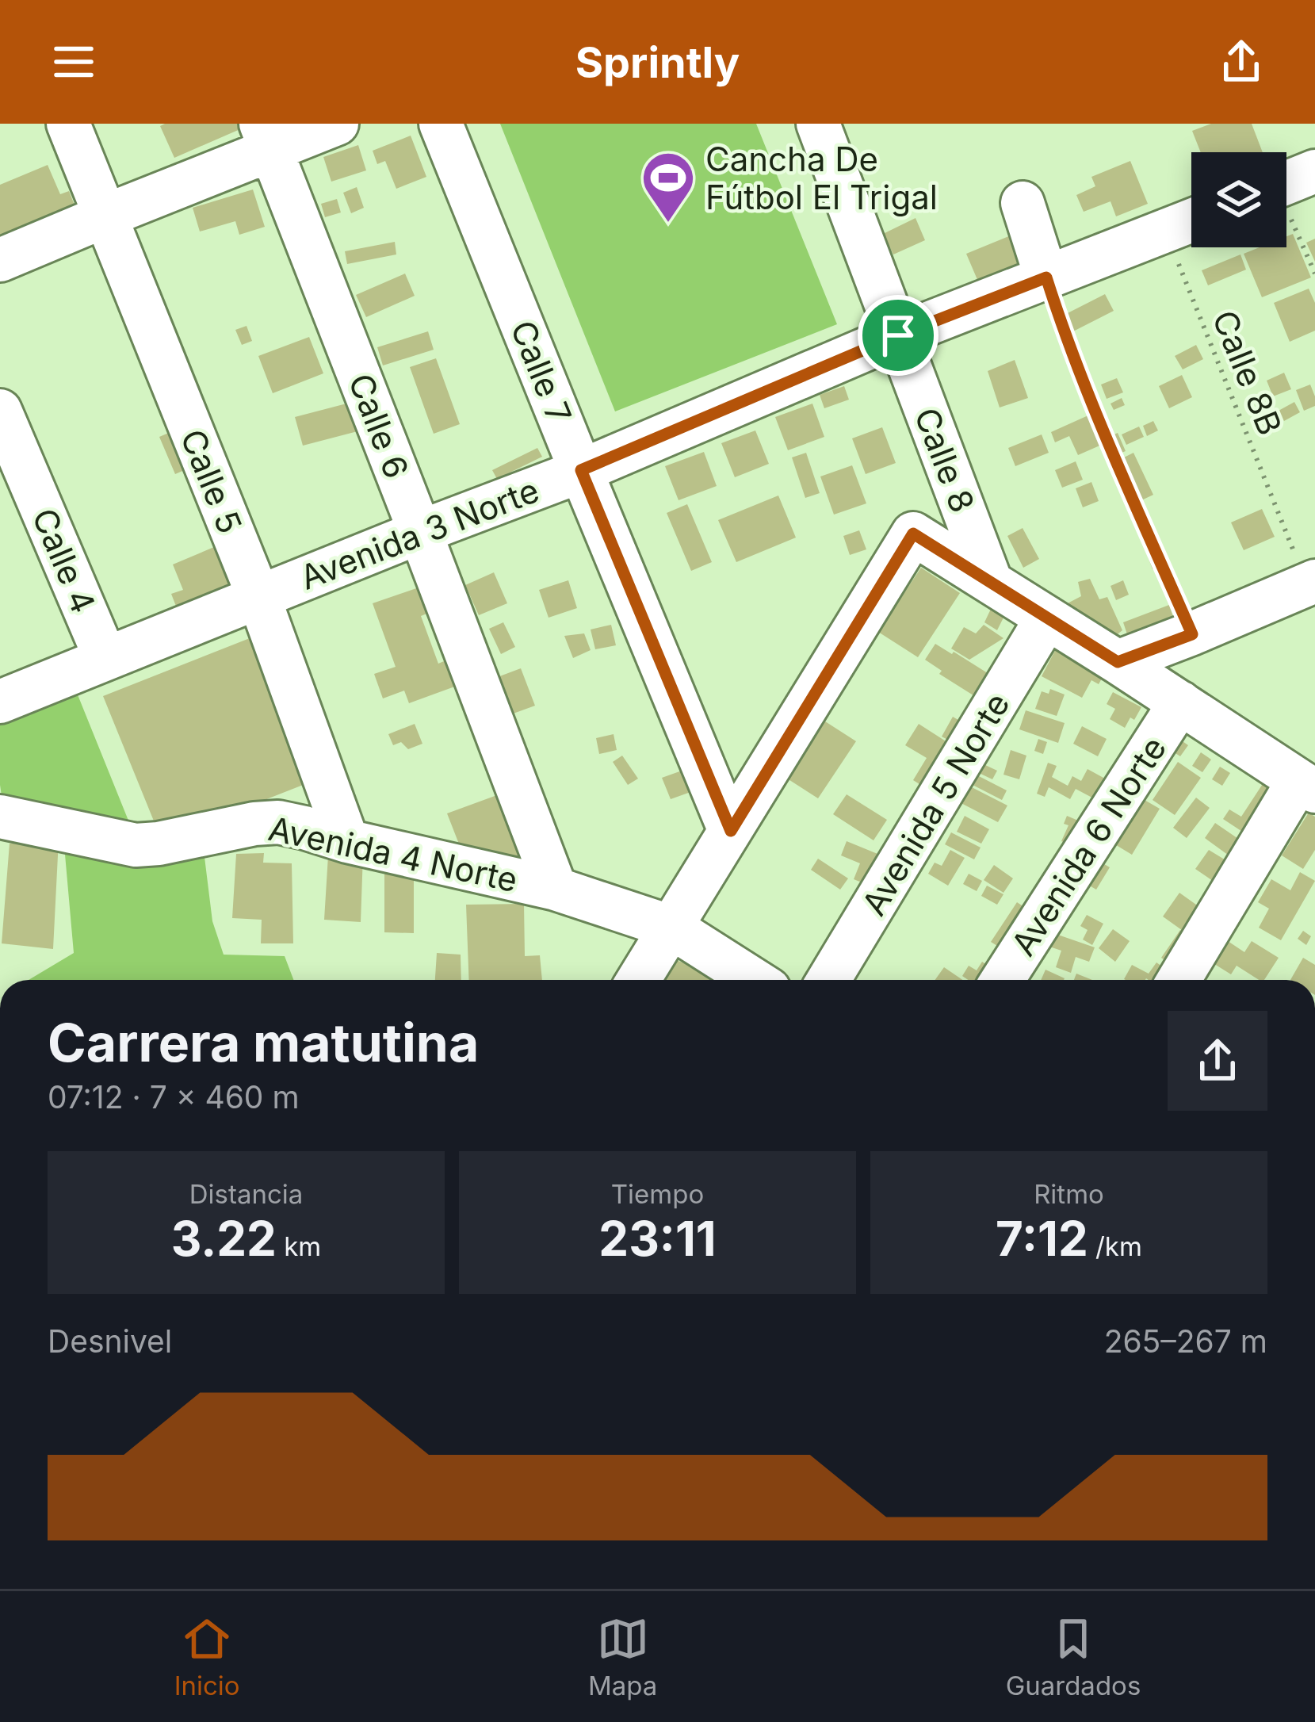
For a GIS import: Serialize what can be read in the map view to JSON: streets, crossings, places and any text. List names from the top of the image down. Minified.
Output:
{"streets":{"street":["Calle 7","Calle 6","Calle 8","Calle 5","Avenida 3 Norte","Calle 4","Avenida 5 Norte","Avenida 6 Norte","Avenida 4 Norte"],"path":["Calle 8B"]},"crossings":[["Calle 7","Calle 8"],["Calle 7","Avenida 3 Norte"],["Calle 8B","Avenida 3 Norte"],["Calle 6","Avenida 3 Norte"],["Calle 6","Avenida 4 Norte"],["Calle 8","Avenida 3 Norte"],["Calle 8","Avenida 5 Norte"],["Calle 8","Avenida 6 Norte"],["Calle 5","Avenida 3 Norte"],["Calle 5","Avenida 4 Norte"],["Avenida 3 Norte","Calle 4"]],"places":{"sports":["Cancha De Fútbol El Trigal"]},"page":{"header":"Sprintly","heading":["Carrera matutina","07:12 · 7 × 460 m"],"stats":[["Distancia","3.22 km"],["Tiempo","23:11"],["Ritmo","7:12 /km"]],"chart":["Desnivel","265–267 m"],"tabs":["Inicio","Mapa","Guardados"]}}
